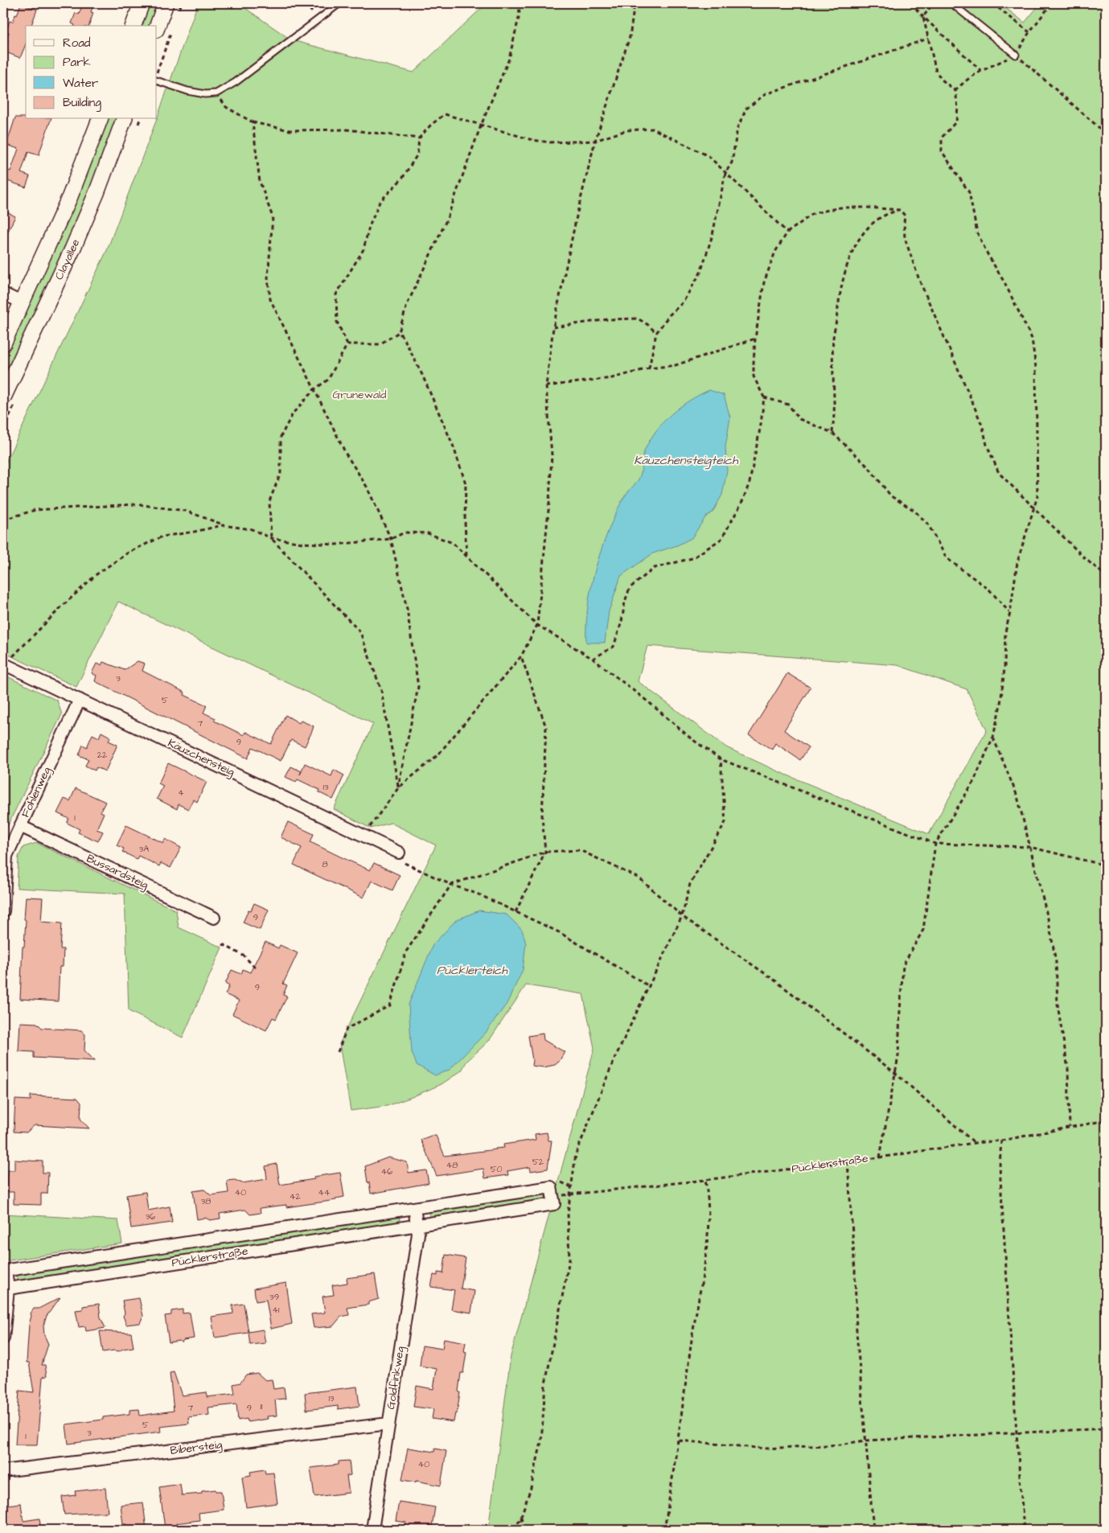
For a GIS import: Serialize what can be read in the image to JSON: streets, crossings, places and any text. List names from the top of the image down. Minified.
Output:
{"streets":{"main road":["Clayallee"],"street":["Käuzchensteig","Fohlenweg","Bussardsteig","Pücklerstraße","Goldfinkweg","Bibersteig"]},"crossings":[["Käuzchensteig","Fohlenweg"],["Fohlenweg","Bussardsteig"],["Pücklerstraße","Goldfinkweg"],["Goldfinkweg","Bibersteig"]],"water":["Käuzchensteigteich","Pücklerteich"],"parks":["Grunewald"],"house_numbers":["3","5","7","9","22","13","4","1","3A","8","9","9","52","48","50","46","40","44","42","38","36","39","41","13","11","7","9","5","3","1","40"],"legend":["Road","Park","Water","Building"]}
